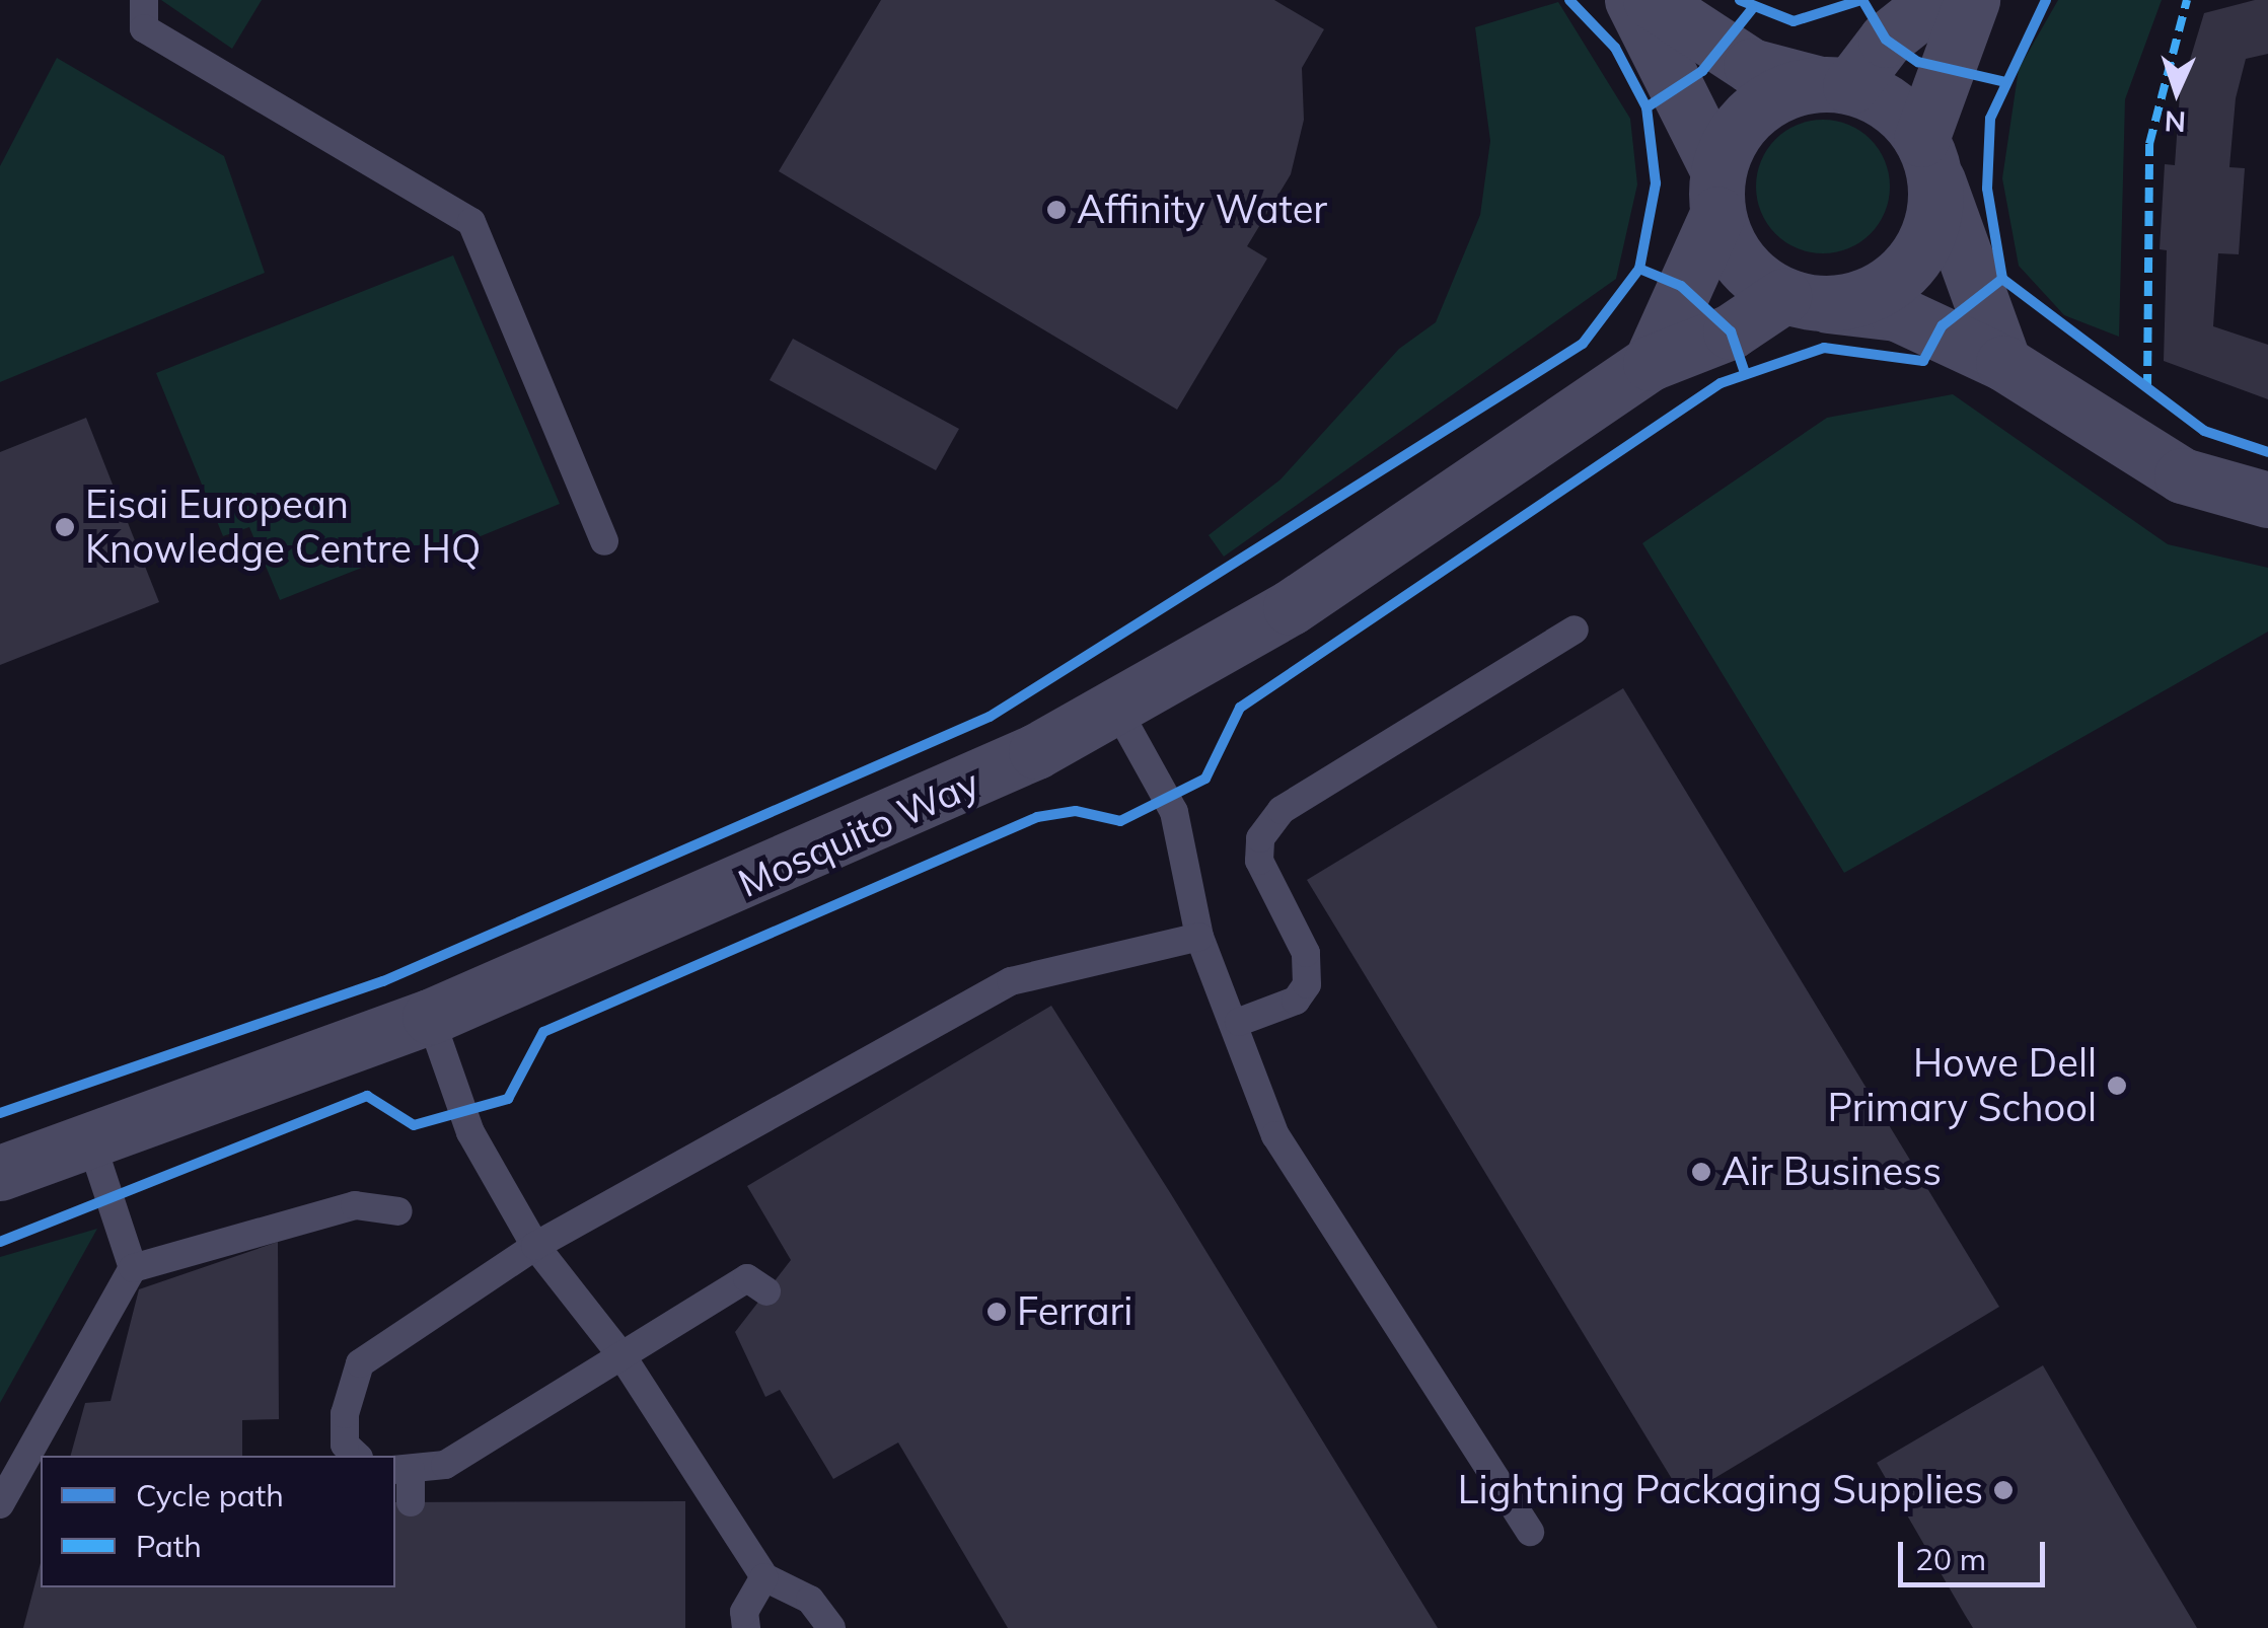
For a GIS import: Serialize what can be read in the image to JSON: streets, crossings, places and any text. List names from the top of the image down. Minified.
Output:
{"streets":{"street":["Mosquito Way"]},"places":["Affinity Water","Eisai European Knowledge Centre HQ","Howe Dell Primary School","Air Business","Ferrari","Lightning Packaging Supplies"],"legend":["Cycle path","Path"],"scale_bar":"20 m","north":"bottom"}
